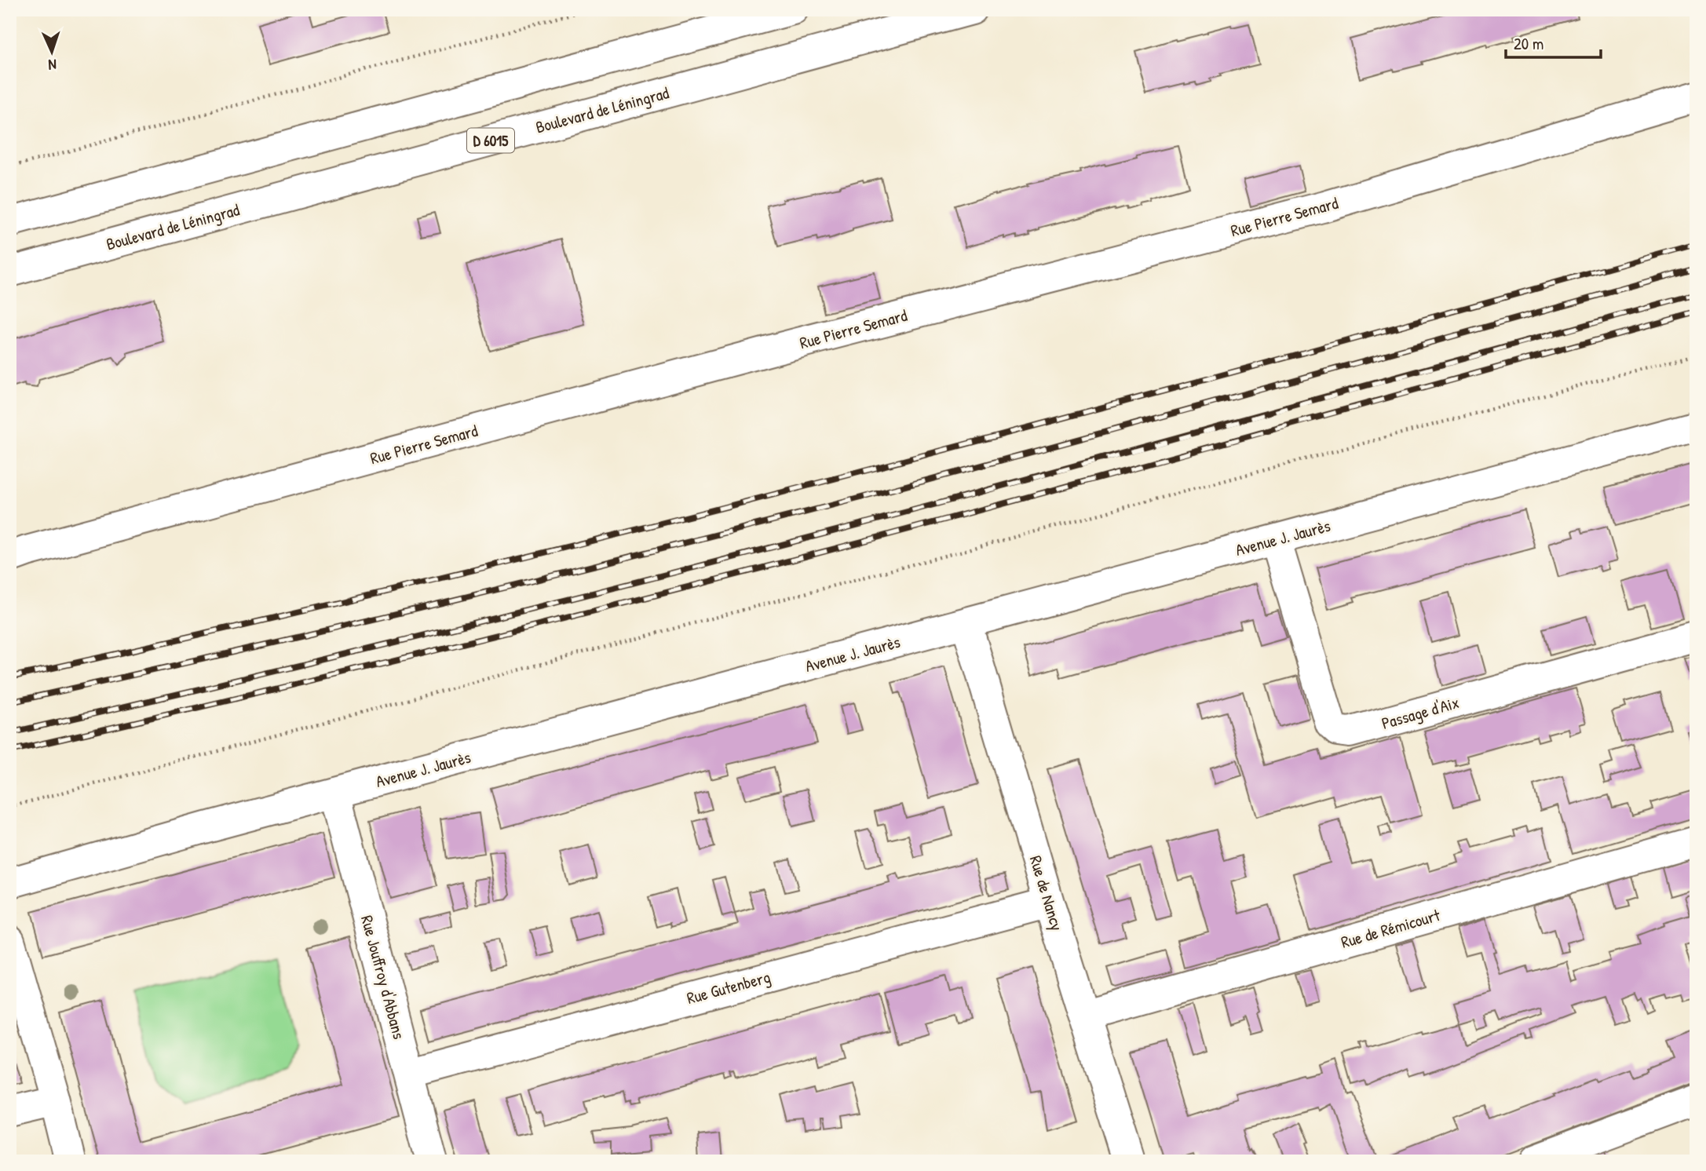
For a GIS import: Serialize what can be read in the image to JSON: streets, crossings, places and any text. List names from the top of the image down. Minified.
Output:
{"streets":{"street":["Boulevard de Léningrad","D 6015","Rue Pierre Semard","Avenue J. Jaurès","Passage d'Aix","Rue de Nancy","Rue de Rémicourt","Rue Jouffroy d'Abbans","Rue Gutenberg"]},"crossings":[["Avenue J. Jaurès","Passage d'Aix"],["Avenue J. Jaurès","Rue de Nancy"],["Avenue J. Jaurès","Rue Jouffroy d'Abbans"],["Rue de Nancy","Rue de Rémicourt"],["Rue de Nancy","Rue Gutenberg"],["Rue Jouffroy d'Abbans","Rue Gutenberg"]],"scale_bar":"20 m","north":"bottom"}
